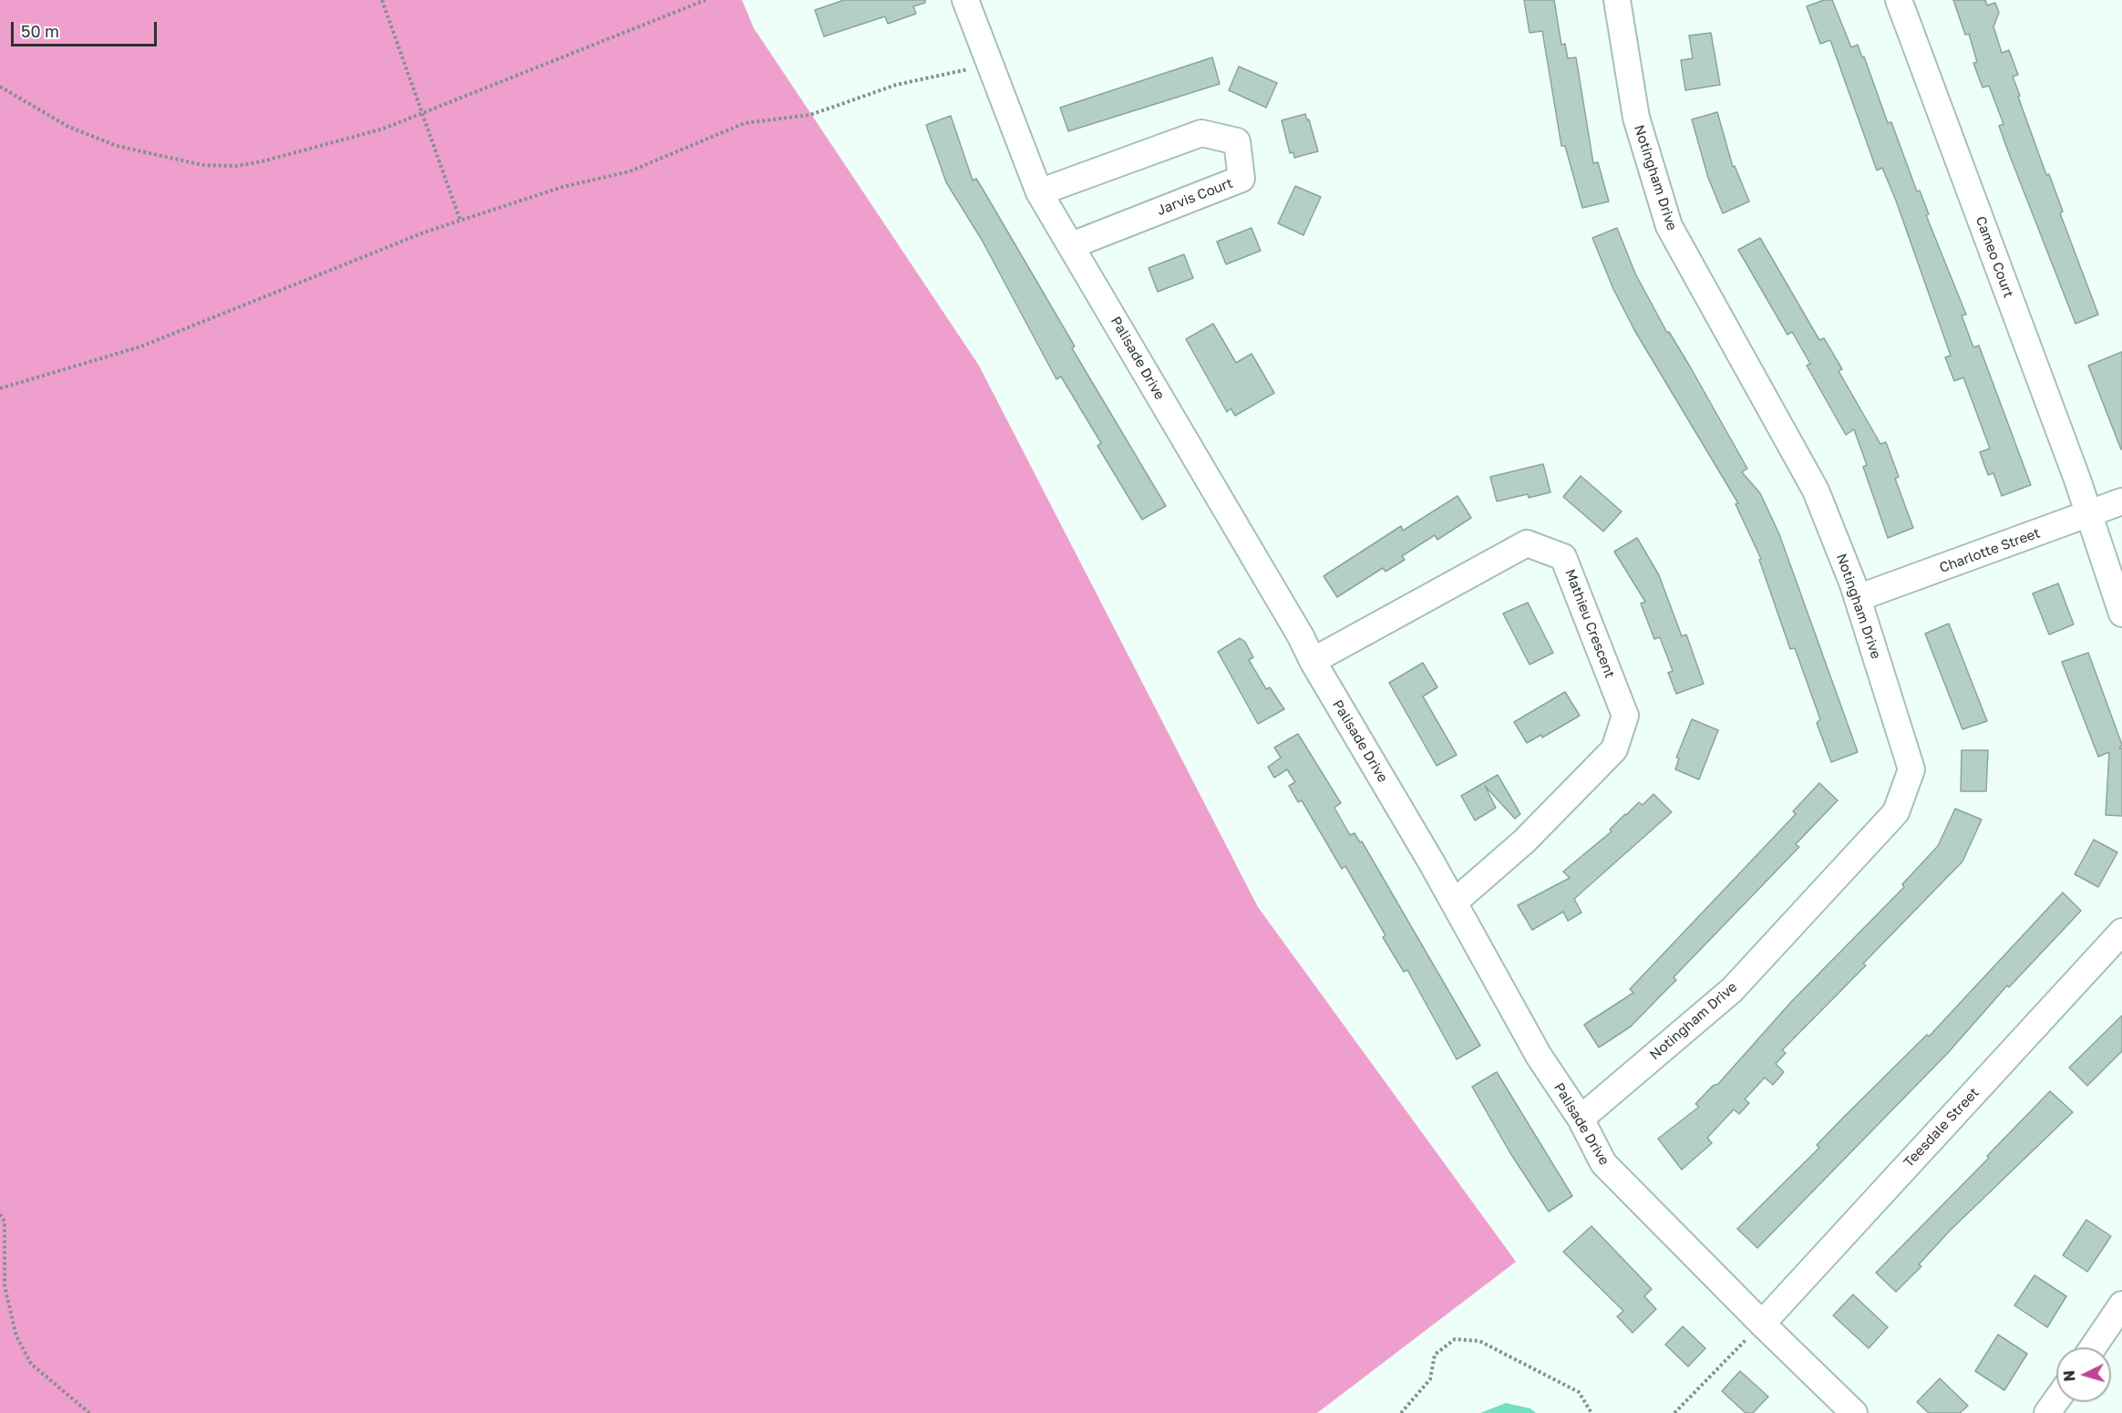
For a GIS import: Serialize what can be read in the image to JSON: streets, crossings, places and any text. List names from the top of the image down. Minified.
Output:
{"streets":{"street":["Notingham Drive","Jarvis Court","Cameo Court","Palisade Drive","Charlotte Street","Mathieu Crescent","Teesdale Street"]},"crossings":[["Notingham Drive","Palisade Drive"],["Notingham Drive","Charlotte Street"],["Jarvis Court","Palisade Drive"],["Cameo Court","Charlotte Street"],["Palisade Drive","Mathieu Crescent"],["Palisade Drive","Teesdale Street"]],"scale_bar":"50 m","north":"left"}
